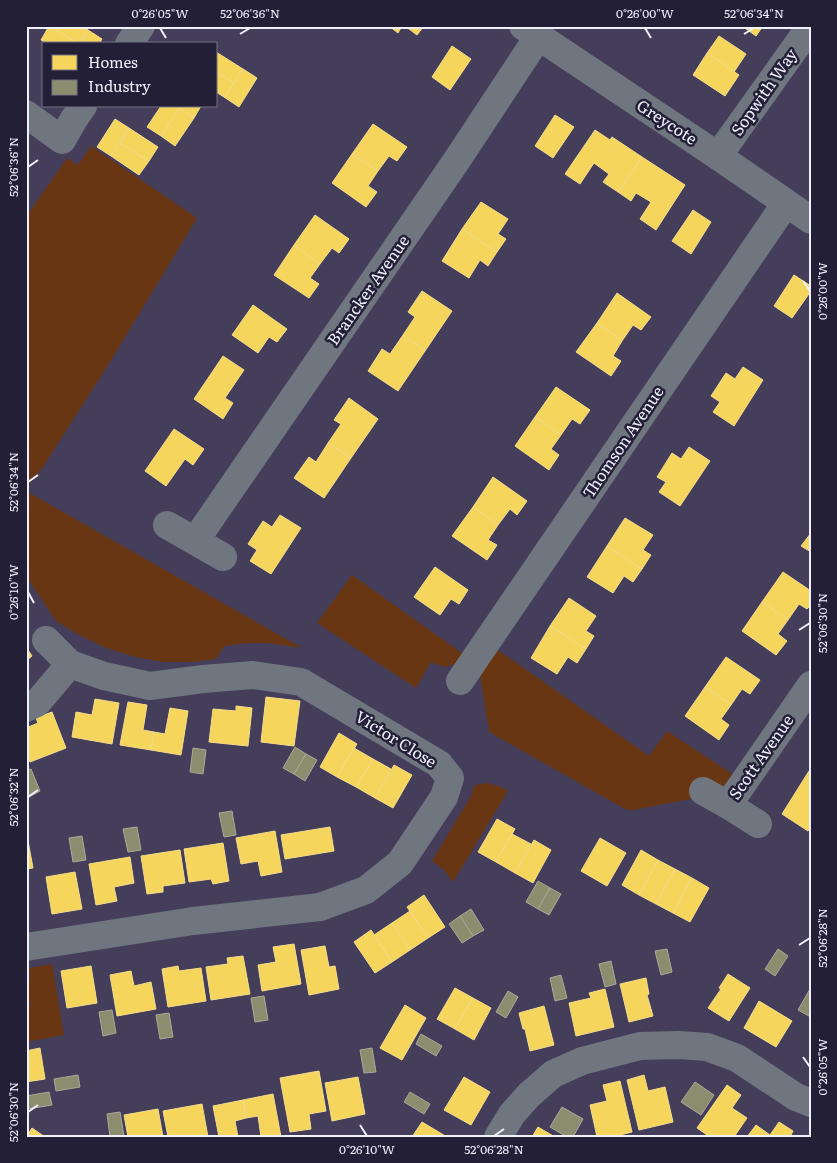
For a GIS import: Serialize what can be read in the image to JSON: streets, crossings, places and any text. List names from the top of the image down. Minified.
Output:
{"streets":{"street":["Sopwith Way","Greycote","Brancker Avenue","Thomson Avenue","Victor Close","Scott Avenue"]},"crossings":[["Sopwith Way","Greycote"],["Greycote","Brancker Avenue"],["Greycote","Thomson Avenue"]],"legend":["Homes","Industry"],"coordinates":["0°26'05\"W","52°06'36\"N","0°26'00\"W","52°06'34\"N","0°26'10\"W","52°06'30\"N","52°06'32\"N","52°06'28\"N"]}
